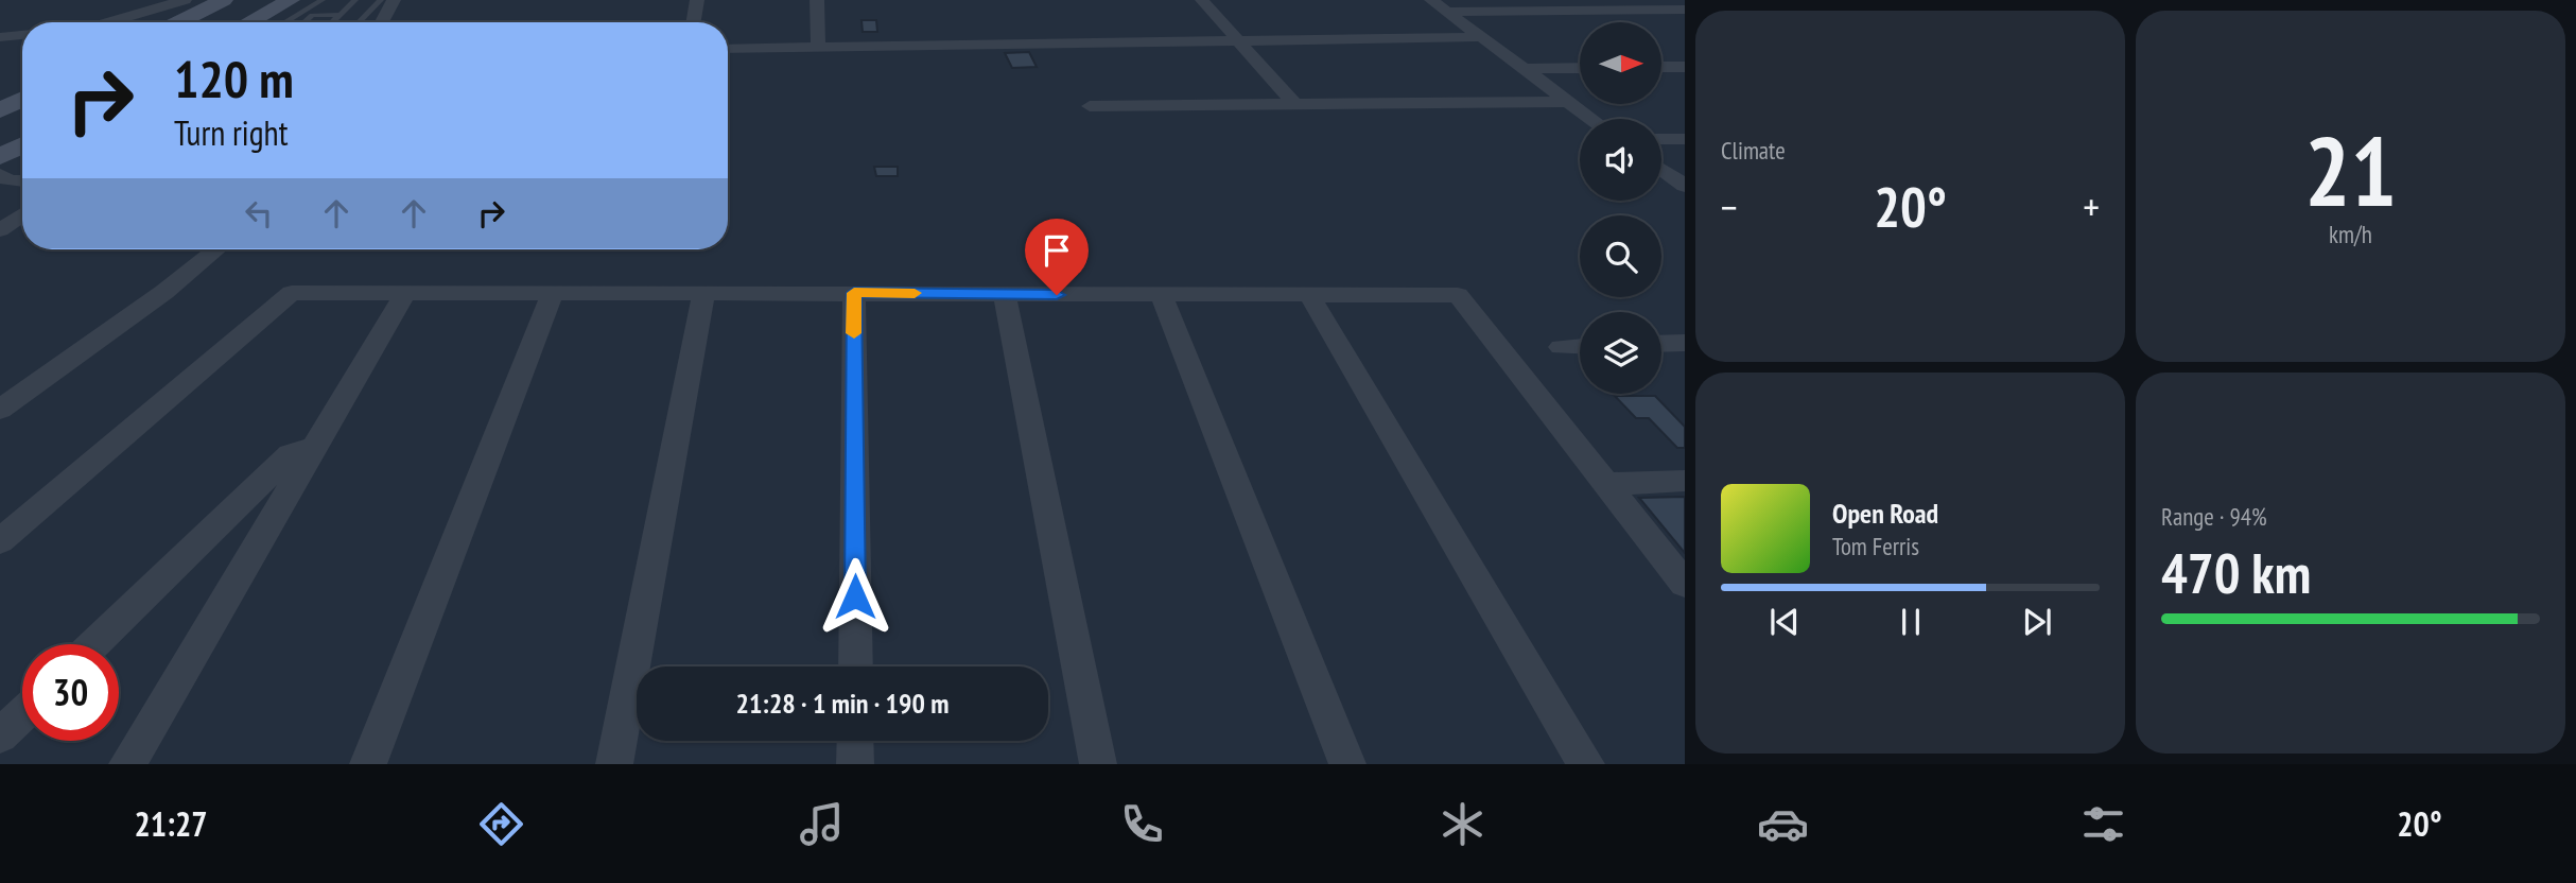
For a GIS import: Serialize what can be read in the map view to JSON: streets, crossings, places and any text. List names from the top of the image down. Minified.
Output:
{"north":"right","page":{"tile":["Climate",["21","km/h"],["Range · 94%","470 km"]],"turn":["120 m","Turn right"],"heat":["−","20°","+"],"song":["Open Road","Tom Ferris"],"limit":"30","trip":"21:28 · 1 min · 190 m","tabs":["21:27","20°"]}}
